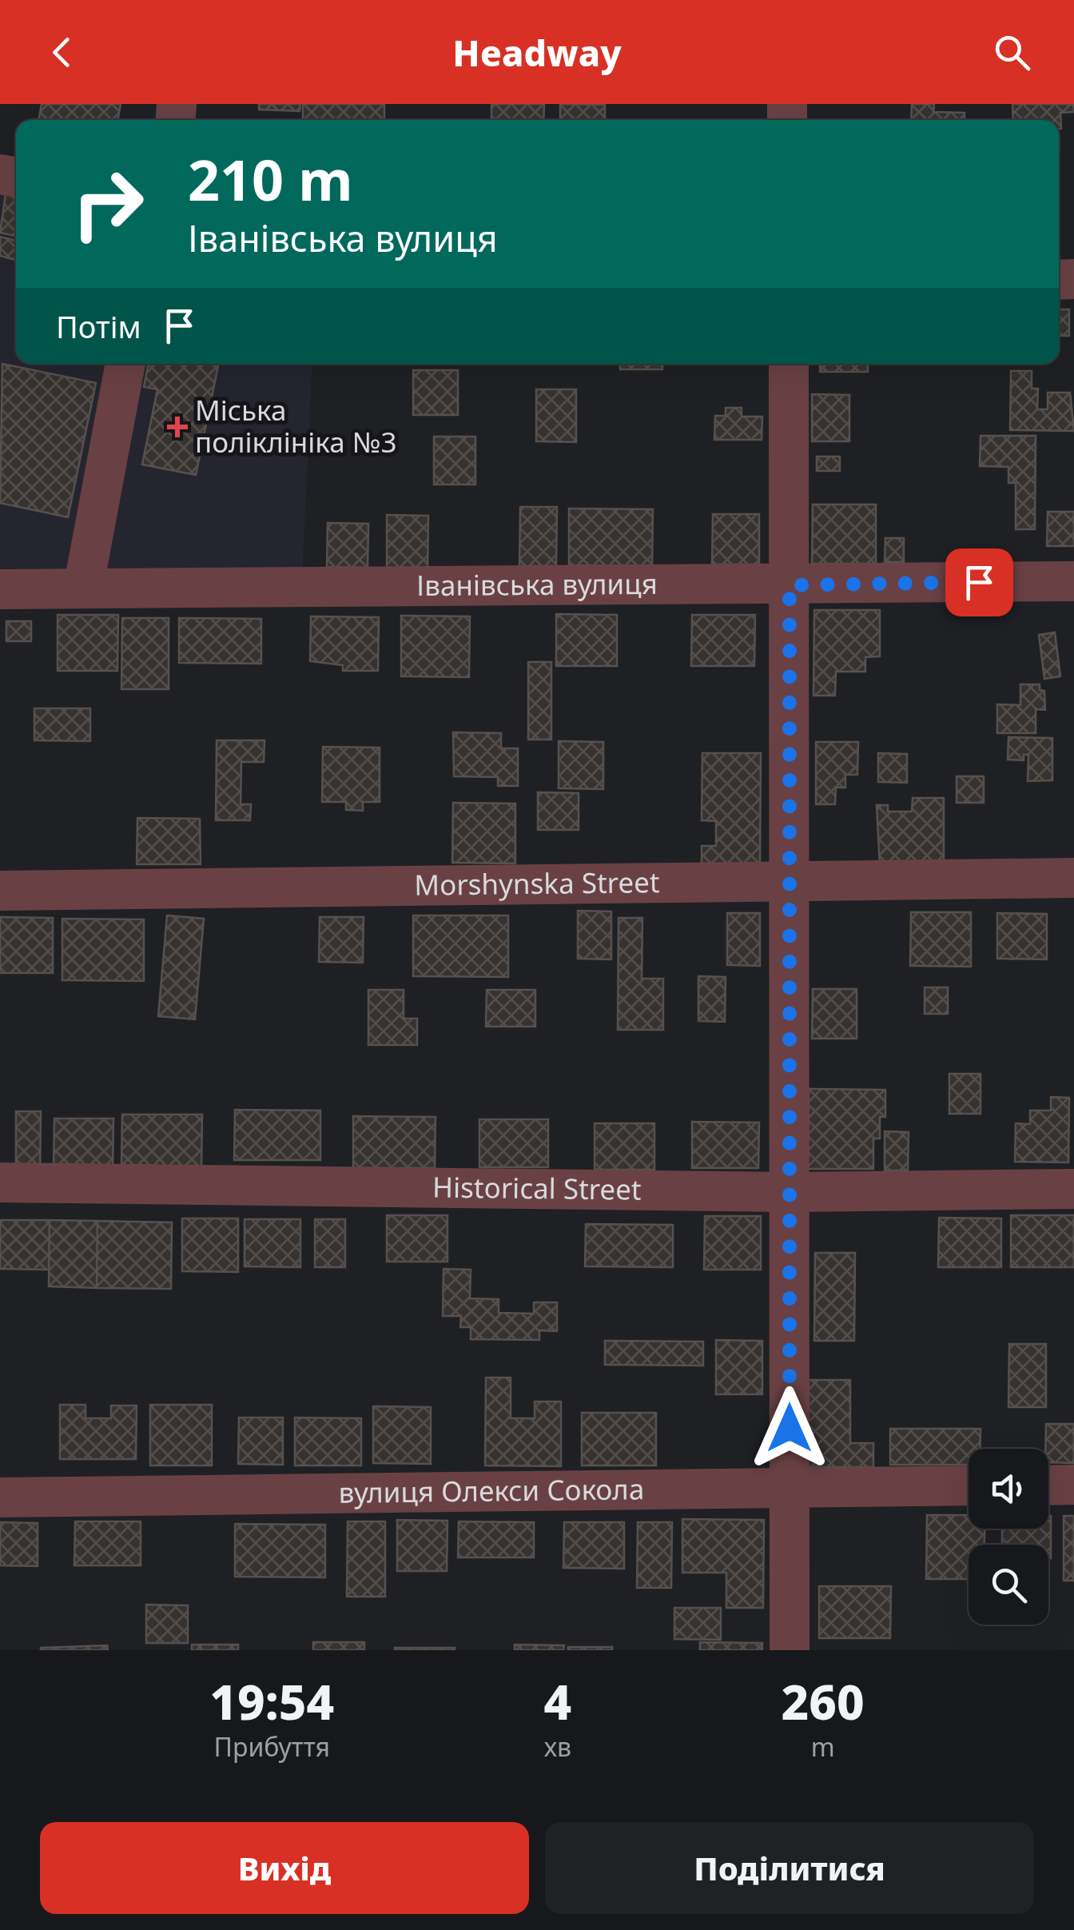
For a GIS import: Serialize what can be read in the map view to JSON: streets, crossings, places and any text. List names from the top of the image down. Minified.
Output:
{"streets":{"street":["Іванівська вулиця","Morshynska Street","Historical Street","вулиця Олекси Сокола"]},"places":{"health":["Міська поліклініка №3"]},"page":{"header":"Headway","turn":["210 m","Іванівська вулиця"],"then":"Потім","eta":["19:54","Прибуття","4","хв","260","m"],"buttons":["Вихід","Поділитися"]}}
